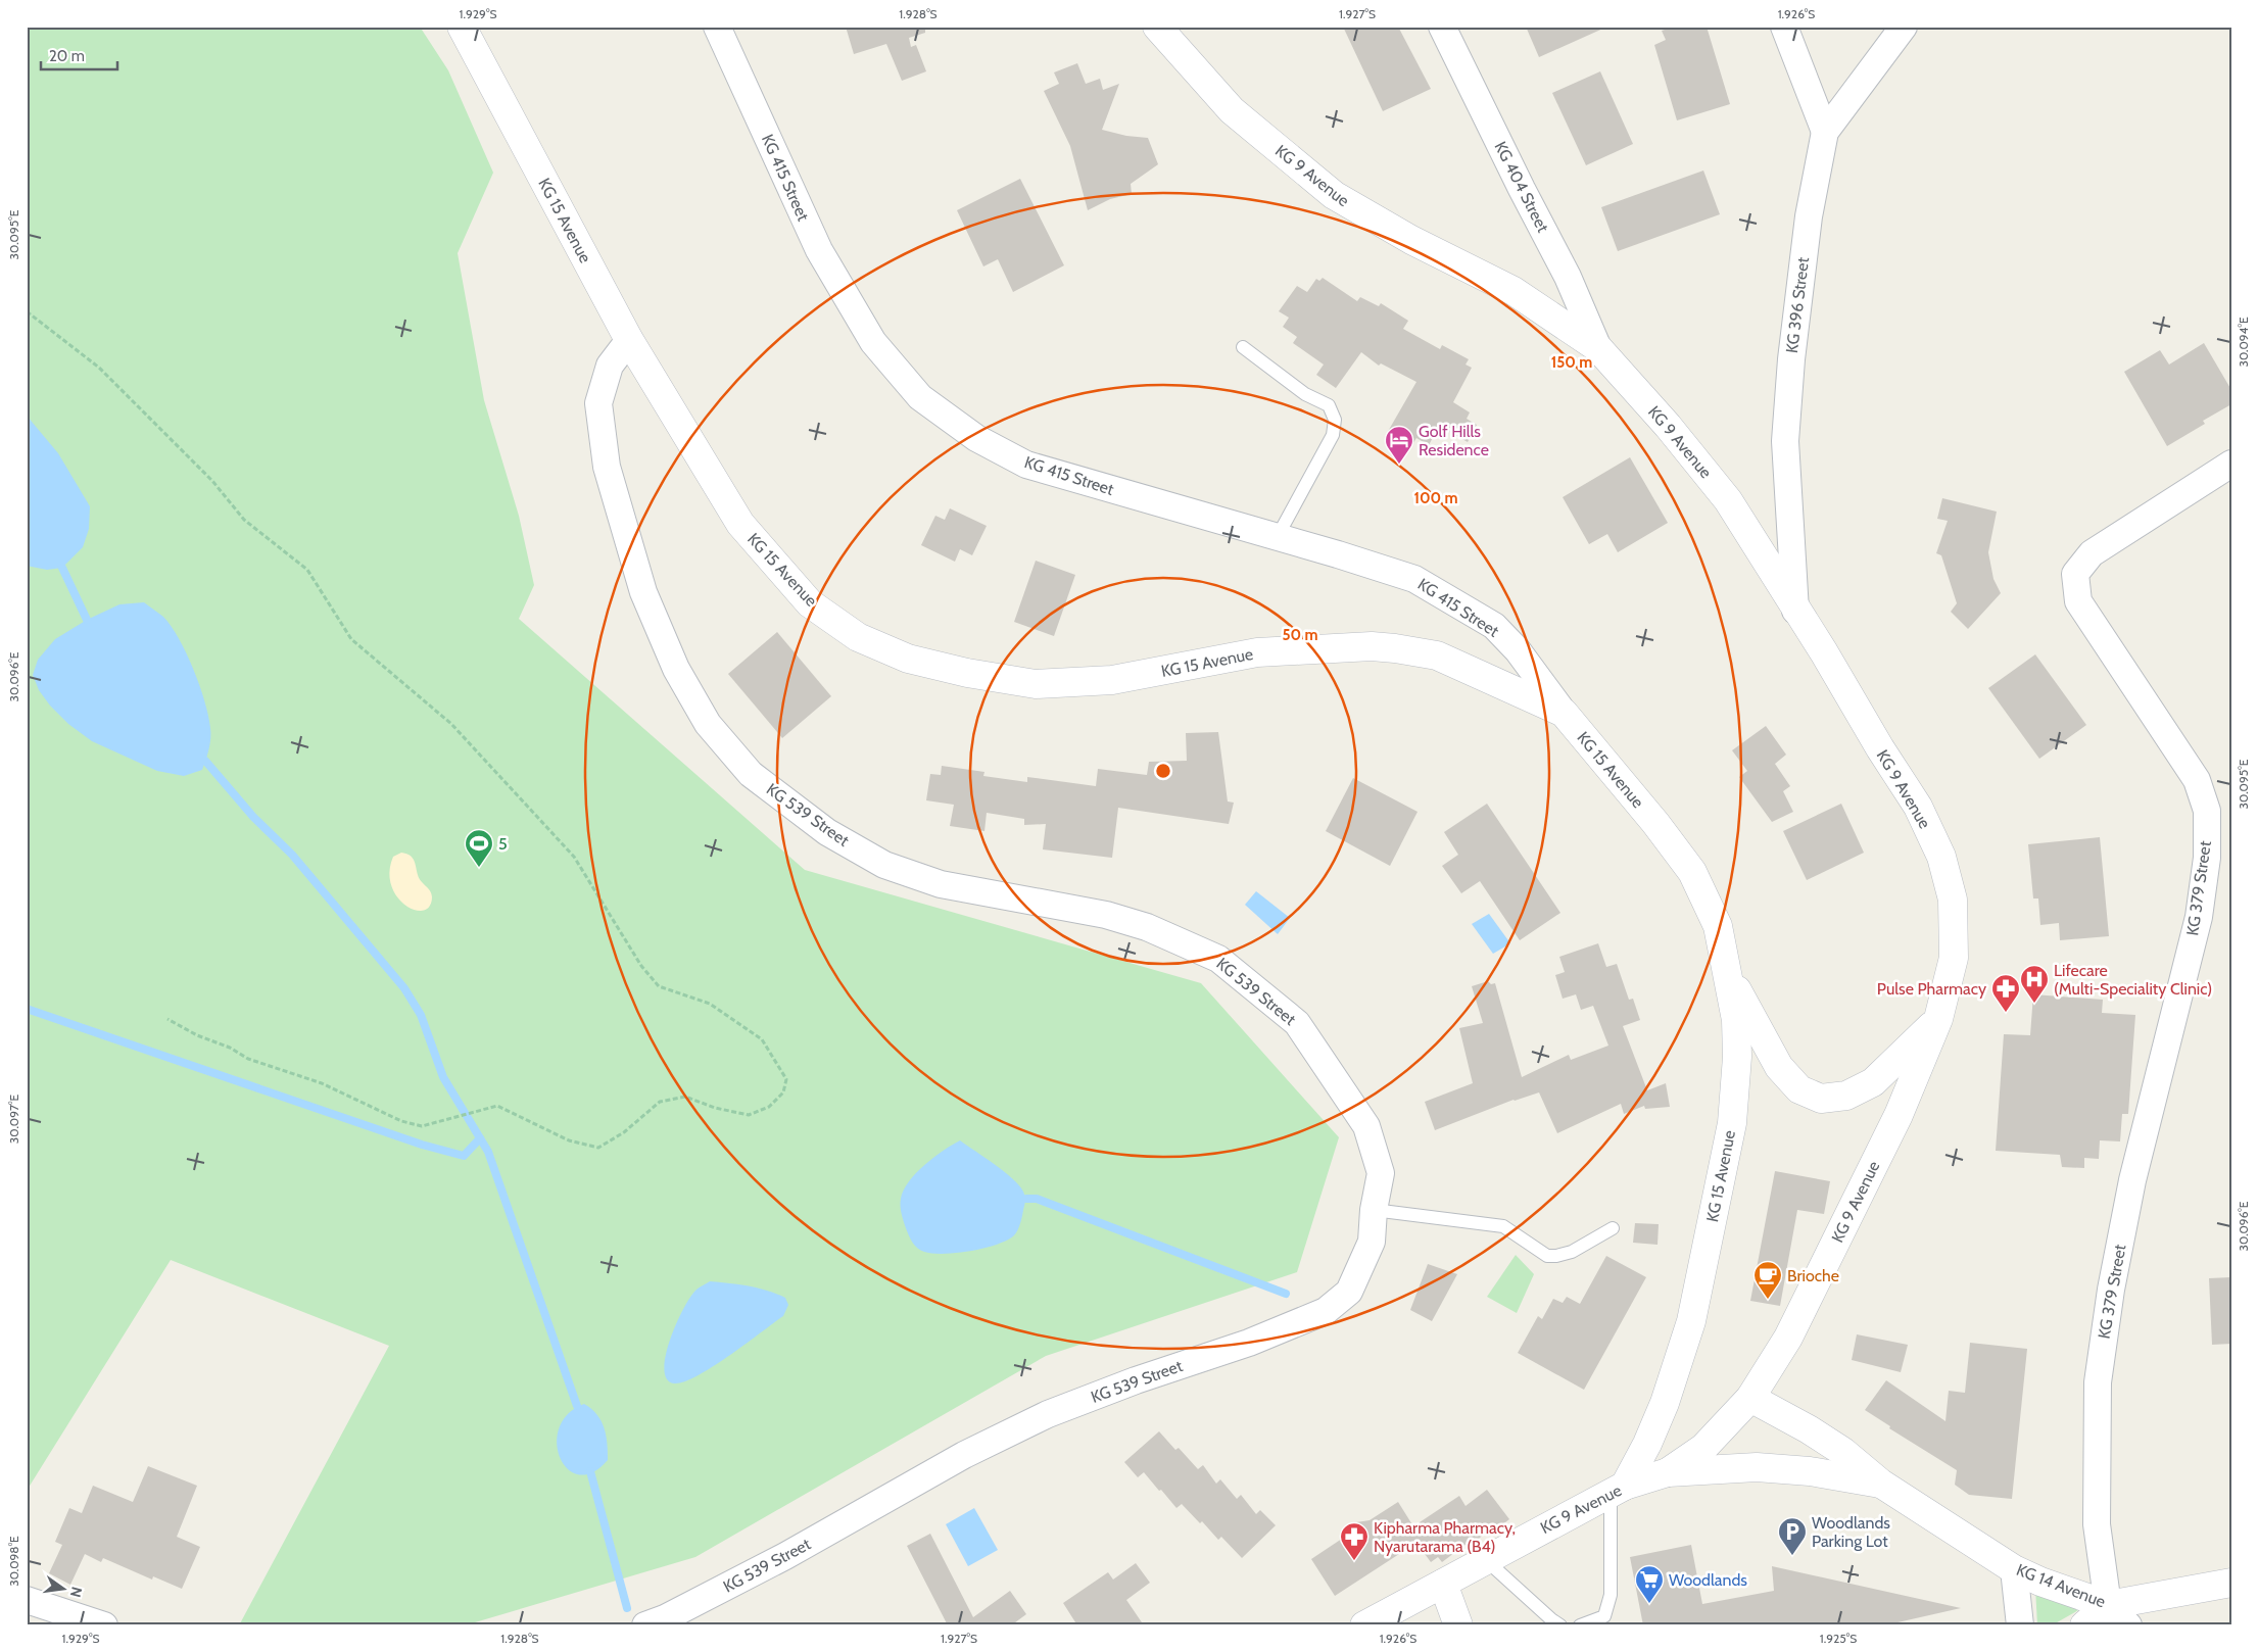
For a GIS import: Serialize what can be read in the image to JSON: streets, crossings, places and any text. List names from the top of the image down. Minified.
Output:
{"streets":{"main road":["KG 9 Avenue","KG 15 Avenue","KG 14 Avenue"],"street":["KG 415 Street","KG 404 Street","KG 396 Street","KG 539 Street","KG 379 Street"]},"crossings":[["KG 9 Avenue","KG 404 Street"],["KG 9 Avenue","KG 15 Avenue"],["KG 9 Avenue","KG 396 Street"],["KG 9 Avenue","KG 14 Avenue"],["KG 415 Street","KG 15 Avenue"],["KG 15 Avenue","KG 539 Street"],["KG 379 Street","KG 14 Avenue"]],"places":{"hotel":["Golf Hills Residence"],"sports":["5"],"hospital":["Lifecare (Multi-Speciality Clinic)"],"pharmacy":["Pulse Pharmacy","Kipharma Pharmacy, Nyarutarama (B4)"],"cafe":["Brioche"],"parking":["Woodlands Parking Lot"],"supermarket":["Woodlands"]},"scale_bar":"20 m","north":"right","coordinates":["1.929°S","1.928°S","1.927°S","1.926°S","30.095°E","30.094°E","30.096°E","30.097°E","30.098°E","1.925°S"],"rings":["150 m","100 m","50 m"]}
